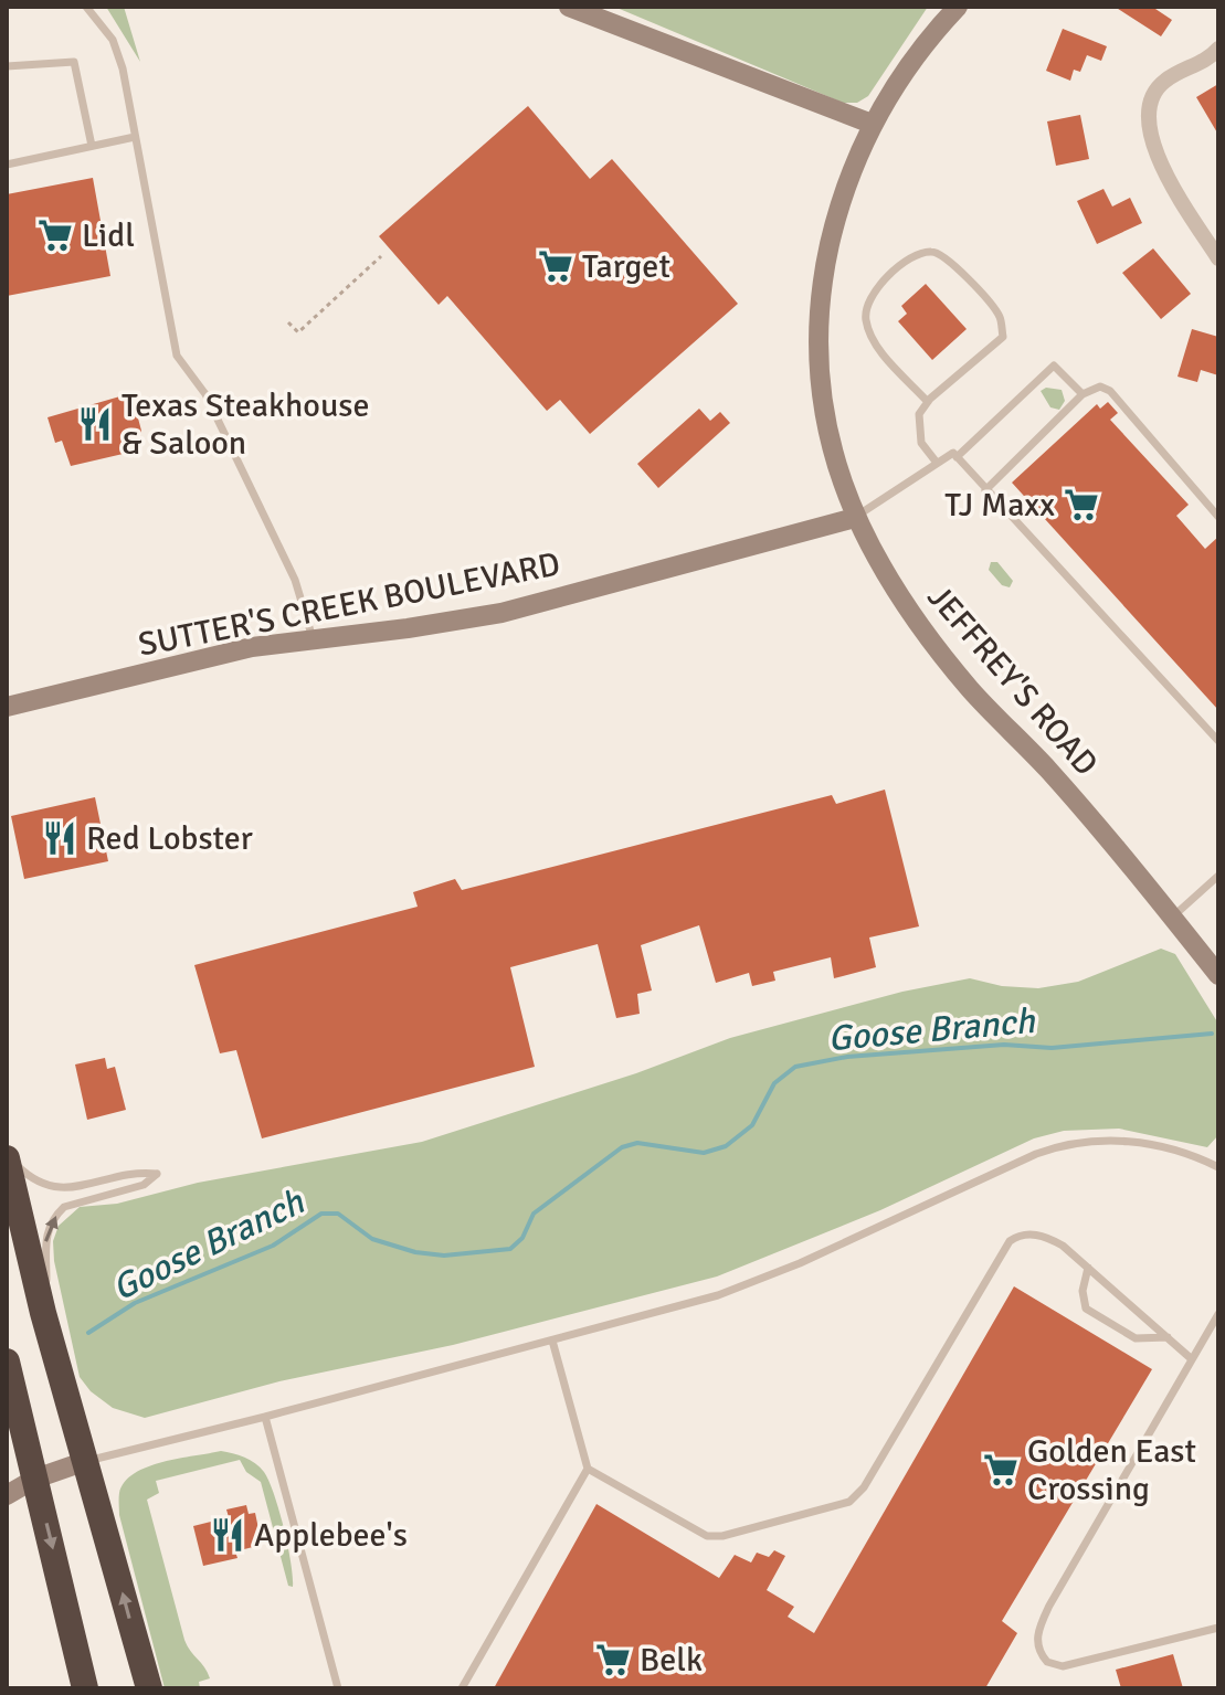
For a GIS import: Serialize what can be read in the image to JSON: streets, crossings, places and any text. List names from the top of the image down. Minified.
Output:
{"streets":{"street":["SUTTER'S CREEK BOULEVARD","JEFFREY'S ROAD"]},"crossings":[["SUTTER'S CREEK BOULEVARD","JEFFREY'S ROAD"]],"water":["Goose Branch"],"places":{"supermarket":["Lidl","Target","TJ Maxx","Golden East Crossing","Belk"],"restaurant":["Texas Steakhouse & Saloon","Red Lobster","Applebee's"]}}
